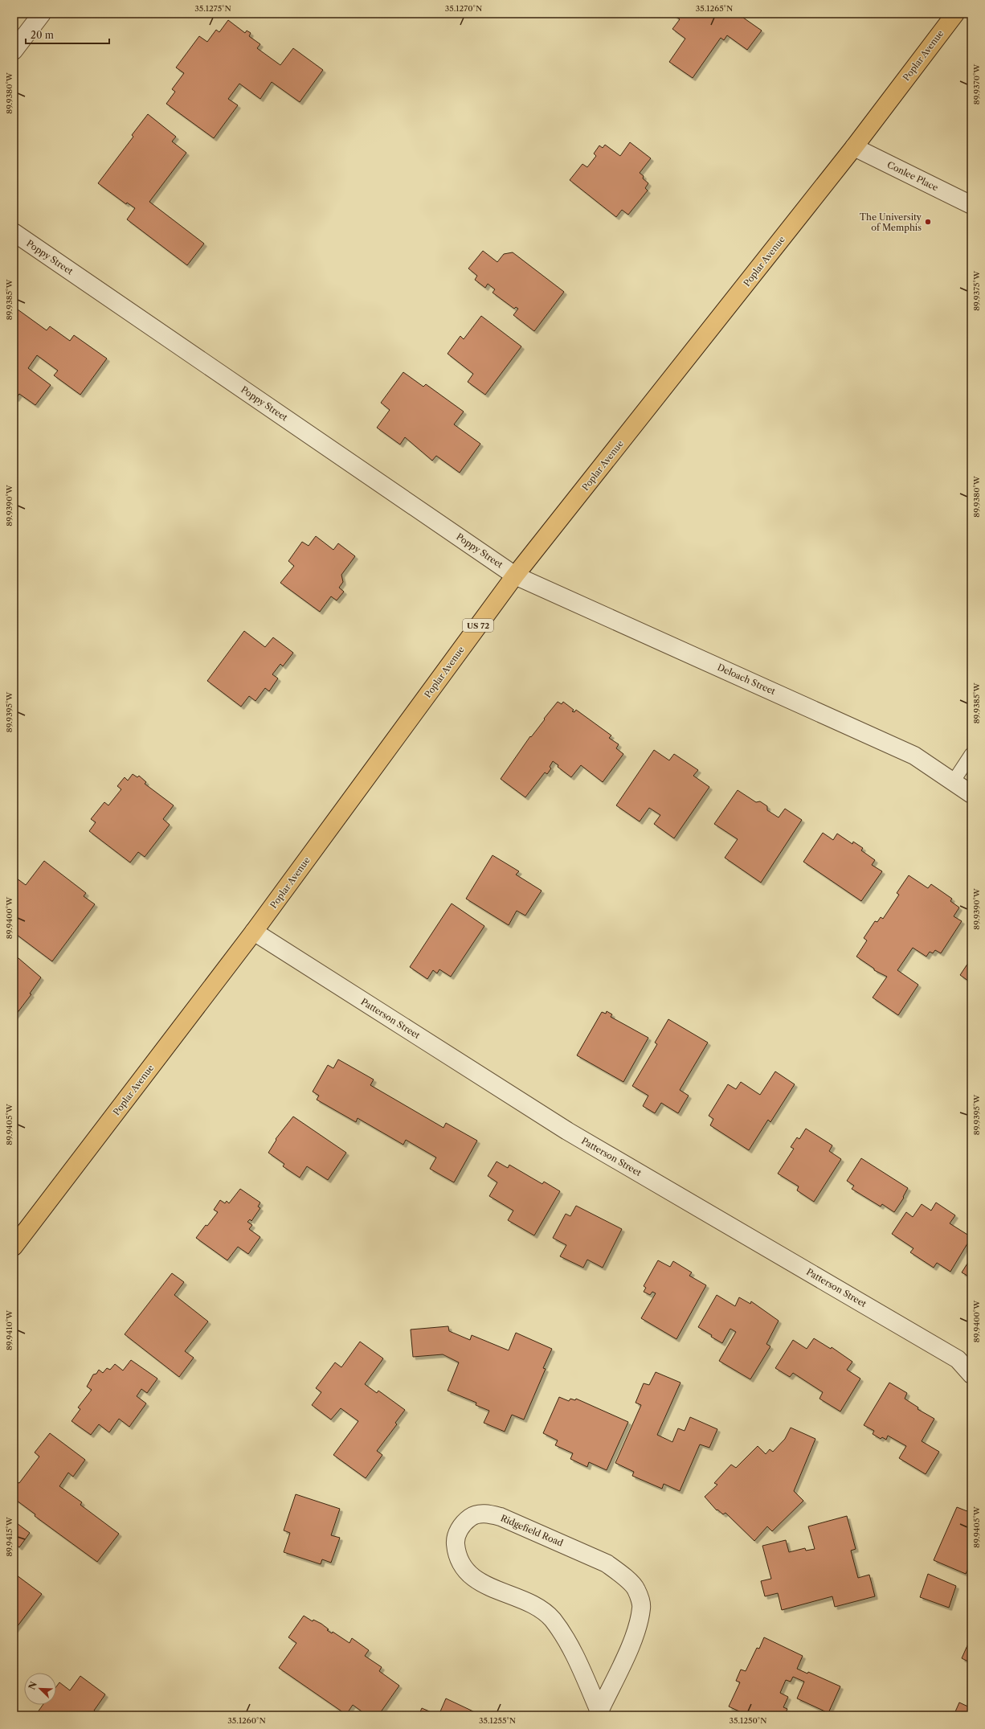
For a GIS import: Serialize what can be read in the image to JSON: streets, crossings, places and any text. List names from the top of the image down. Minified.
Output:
{"streets":{"main road":["Poplar Avenue","US 72"],"street":["Conlee Place","Poppy Street","Deloach Street","Patterson Street","Ridgefield Road"]},"crossings":[["Poplar Avenue","Conlee Place"],["Poplar Avenue","Poppy Street"],["Poplar Avenue","Deloach Street"],["Poplar Avenue","Patterson Street"],["Poppy Street","Deloach Street"]],"places":["The University of Memphis"],"scale_bar":"20 m","north":"top left","coordinates":["35.1275°N","35.1270°N","35.1265°N","89.9370°W","89.9380°W","89.9375°W","89.9385°W","89.9390°W","89.9395°W","89.9400°W","89.9405°W","89.9410°W","89.9415°W","35.1260°N","35.1255°N","35.1250°N"]}
